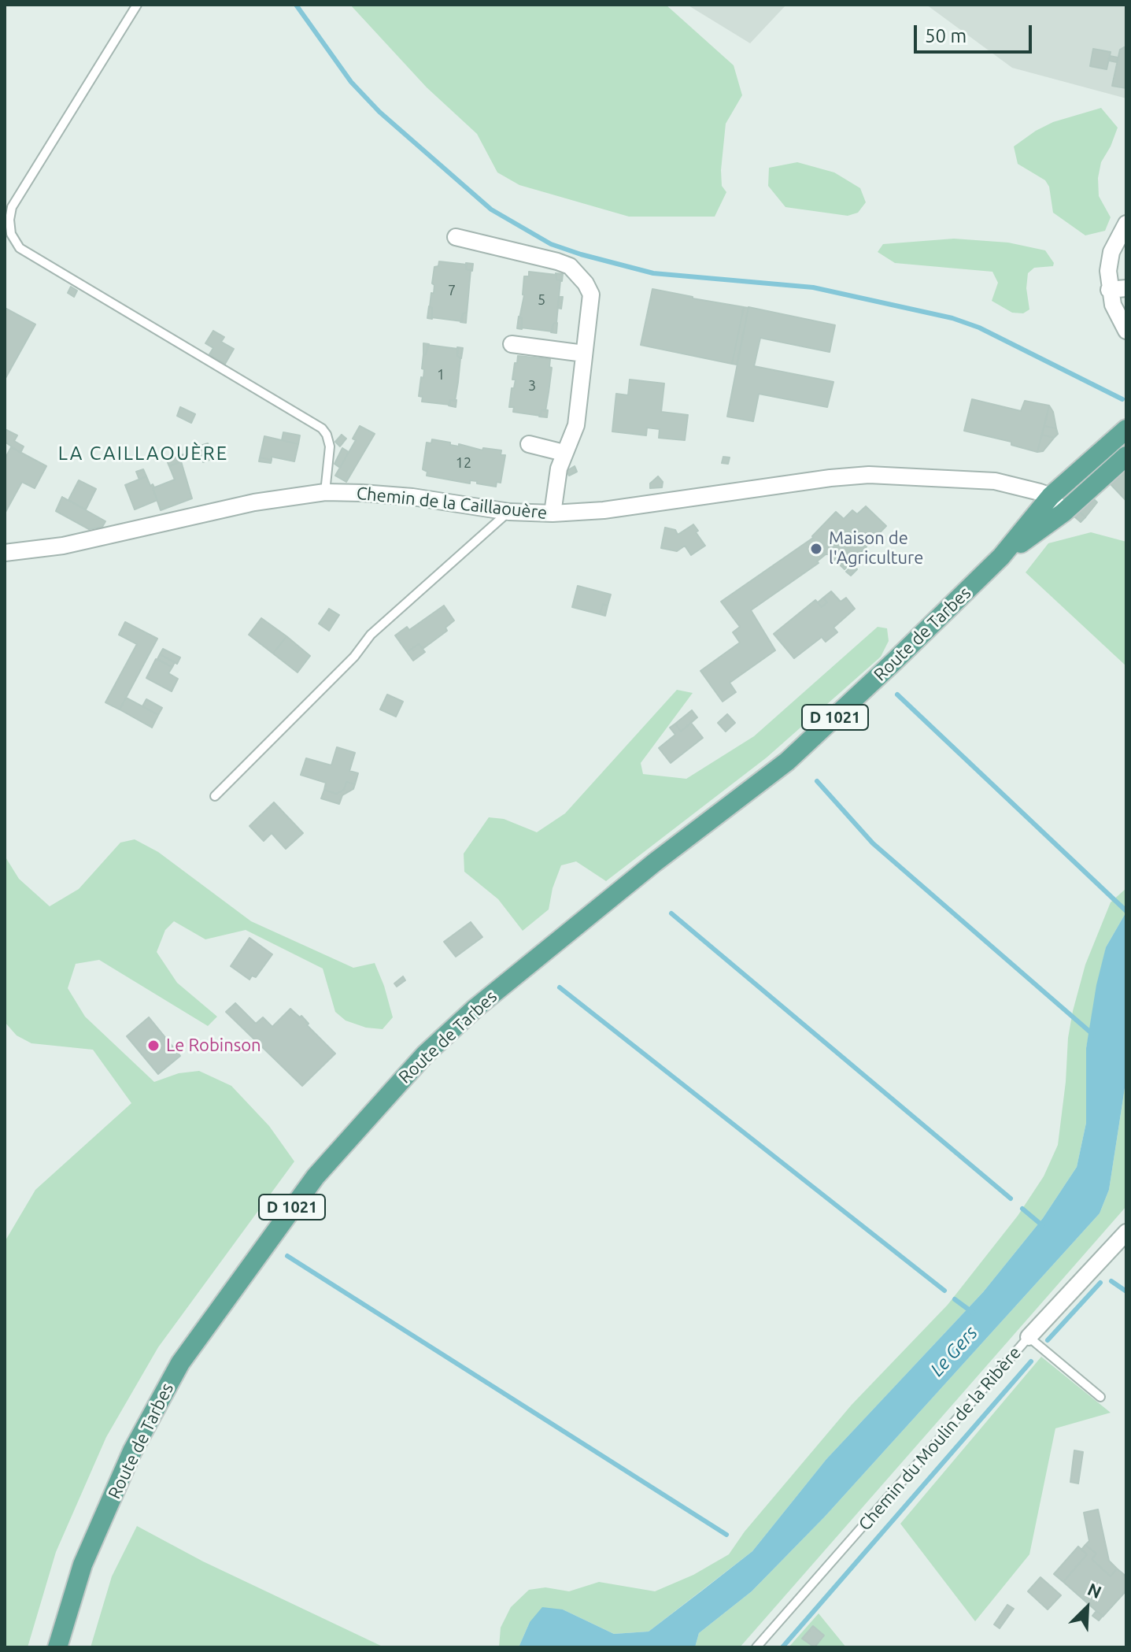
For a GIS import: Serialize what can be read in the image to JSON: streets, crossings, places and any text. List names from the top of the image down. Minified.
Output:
{"streets":{"main road":["Route de Tarbes","D 1021"],"street":["Chemin de la Caillaouère","Chemin du Moulin de la Ribère"]},"crossings":[["Chemin de la Caillaouère","Route de Tarbes"],["Chemin de la Caillaouère","D 1021"],["Route de Tarbes","D 1021"]],"districts":["LA CAILLAOUÈRE"],"water":["Le Gers"],"places":["Maison de l'Agriculture","Le Robinson"],"house_numbers":["7","5","1","3","12"],"scale_bar":"50 m","north":"top right"}
